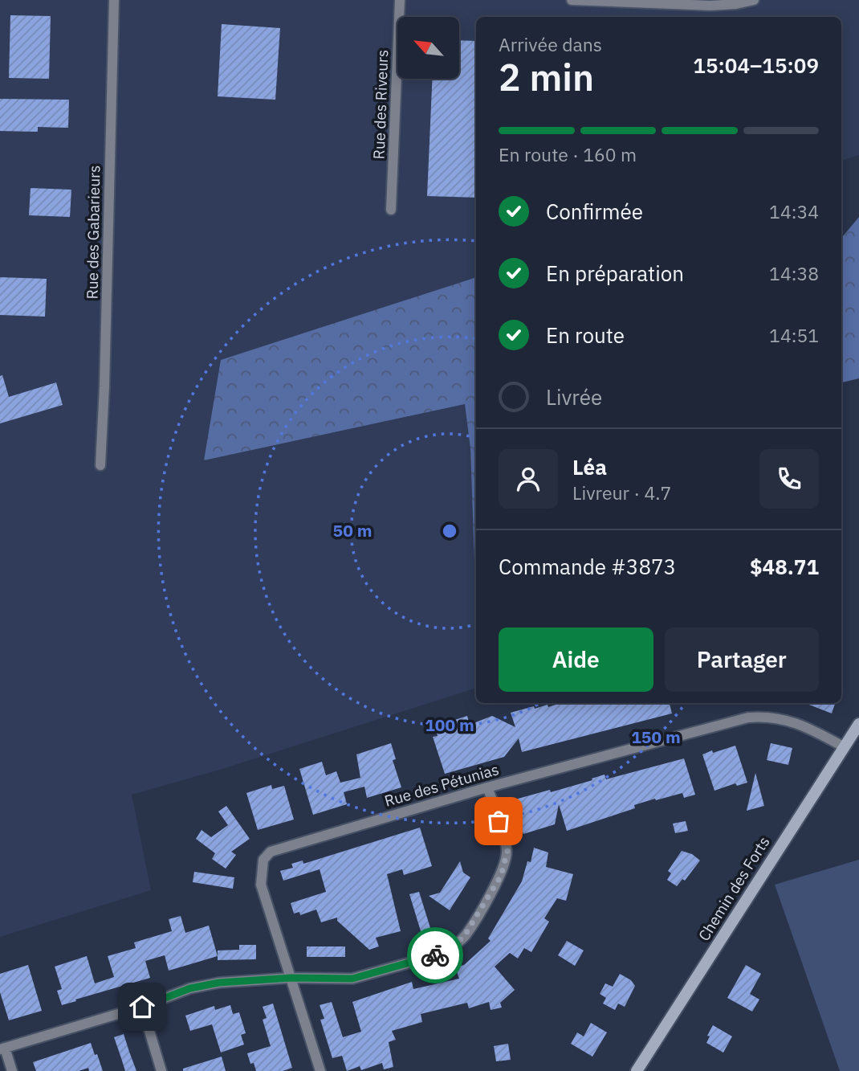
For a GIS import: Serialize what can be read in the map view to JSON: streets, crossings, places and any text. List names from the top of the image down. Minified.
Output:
{"streets":{"street":["Rue des Riveurs","Rue des Gabarieurs","Rue des Pétunias","Chemin des Forts"]},"crossings":[["Rue des Pétunias","Chemin des Forts"]],"north":"top left","page":{"heading":["2 min","Arrivée dans","15:04–15:09"],"panel":["Léa","Livreur · 4.7","Commande #3873","$48.71"],"bar":"En route · 160 m","list":[["Confirmée","14:34"],["En préparation","14:38"],["En route","14:51"],"Livrée"],"buttons":["Aide","Partager"]},"rings":["50 m","100 m","150 m"]}
